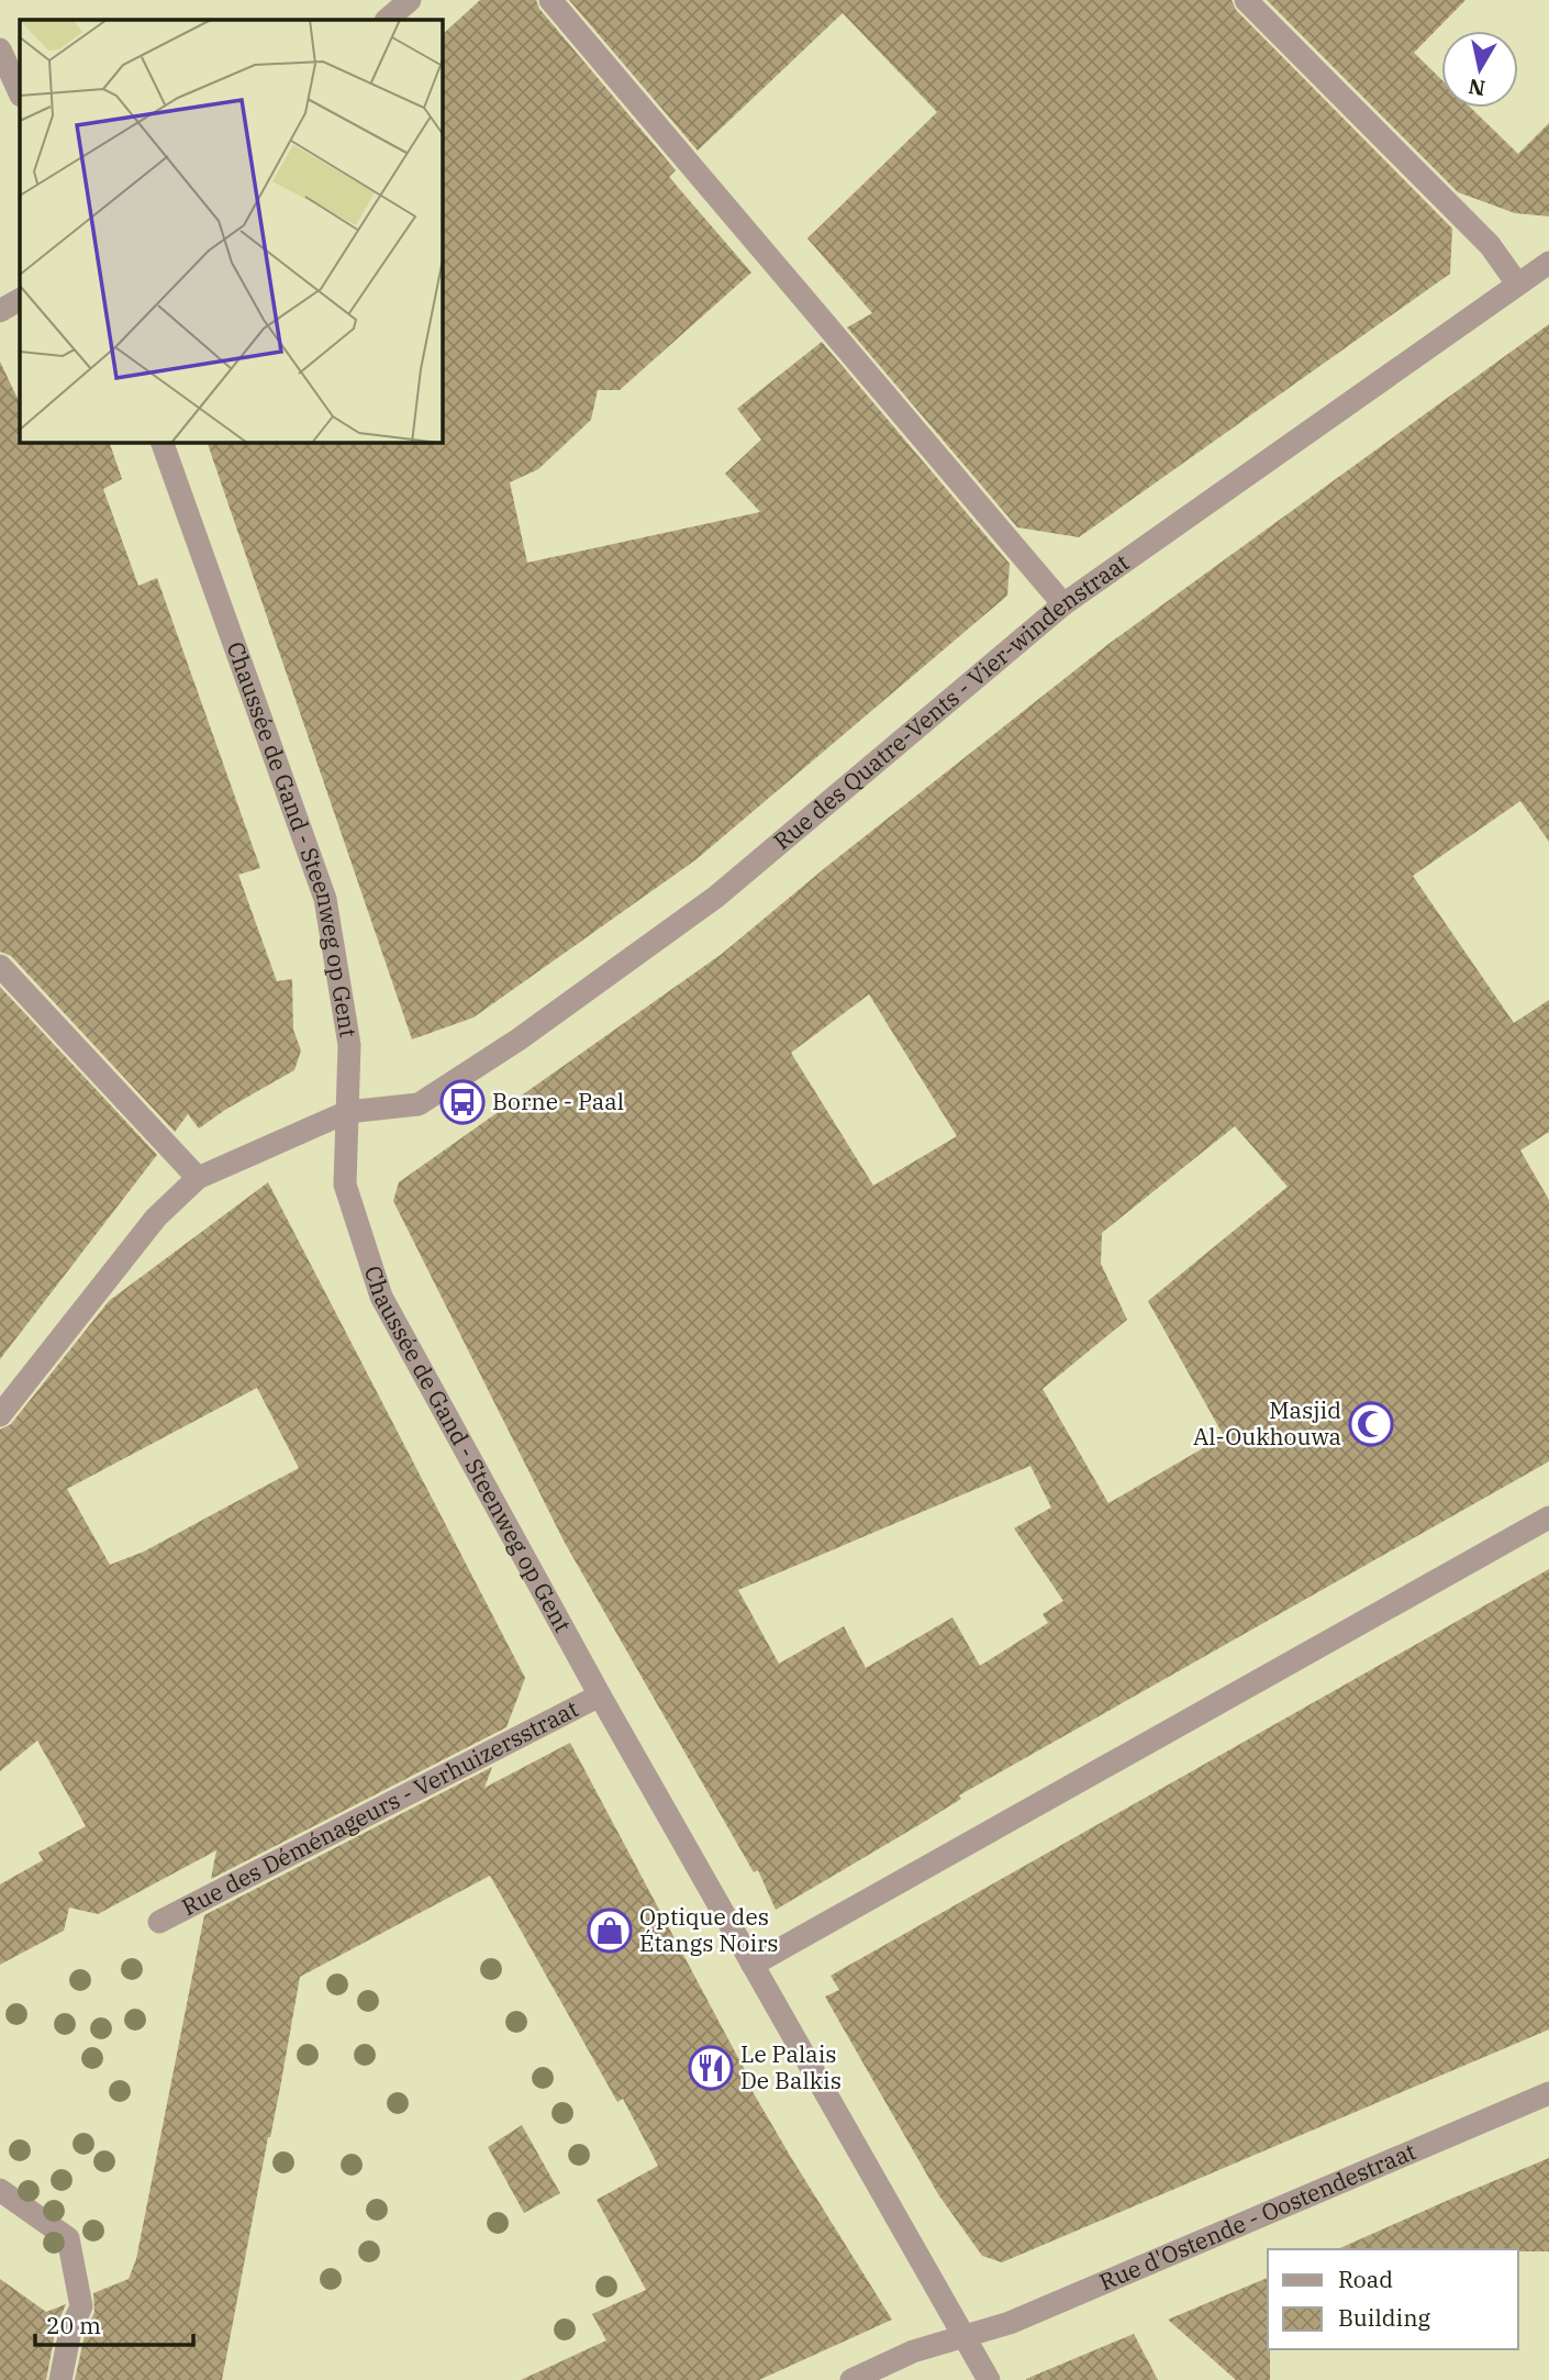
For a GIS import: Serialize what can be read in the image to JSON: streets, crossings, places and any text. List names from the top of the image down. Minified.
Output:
{"streets":{"street":["Rue des Quatre-Vents - Vier-windenstraat","Chaussée de Gand - Steenweg op Gent","Rue des Déménageurs - Verhuizersstraat","Rue d'Ostende - Oostendestraat"]},"crossings":[["Rue des Quatre-Vents - Vier-windenstraat","Chaussée de Gand - Steenweg op Gent"],["Chaussée de Gand - Steenweg op Gent","Rue des Déménageurs - Verhuizersstraat"],["Chaussée de Gand - Steenweg op Gent","Rue d'Ostende - Oostendestraat"]],"places":{"bus stop":["Borne - Paal"],"mosque":["Masjid Al-Oukhouwa"],"shop":["Optique des Étangs Noirs"],"restaurant":["Le Palais De Balkis"]},"legend":["Road","Building"],"scale_bar":"20 m","north":"bottom"}
